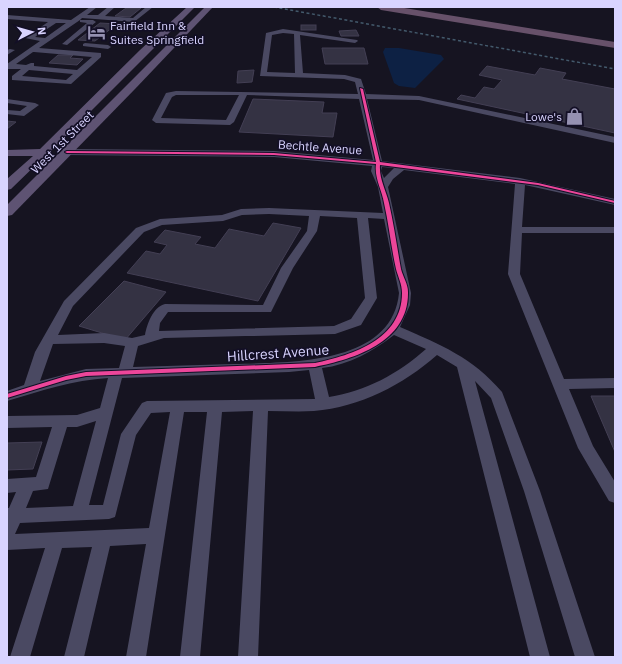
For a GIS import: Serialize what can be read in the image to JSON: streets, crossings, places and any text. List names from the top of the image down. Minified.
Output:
{"streets":{"main road":["West 1st Street","Bechtle Avenue"],"street":["Hillcrest Avenue"]},"crossings":[["West 1st Street","Bechtle Avenue"],["Bechtle Avenue","Hillcrest Avenue"]],"places":{"hotel":["Fairfield Inn & Suites Springfield"],"shop":["Lowe's"]},"north":"right"}
